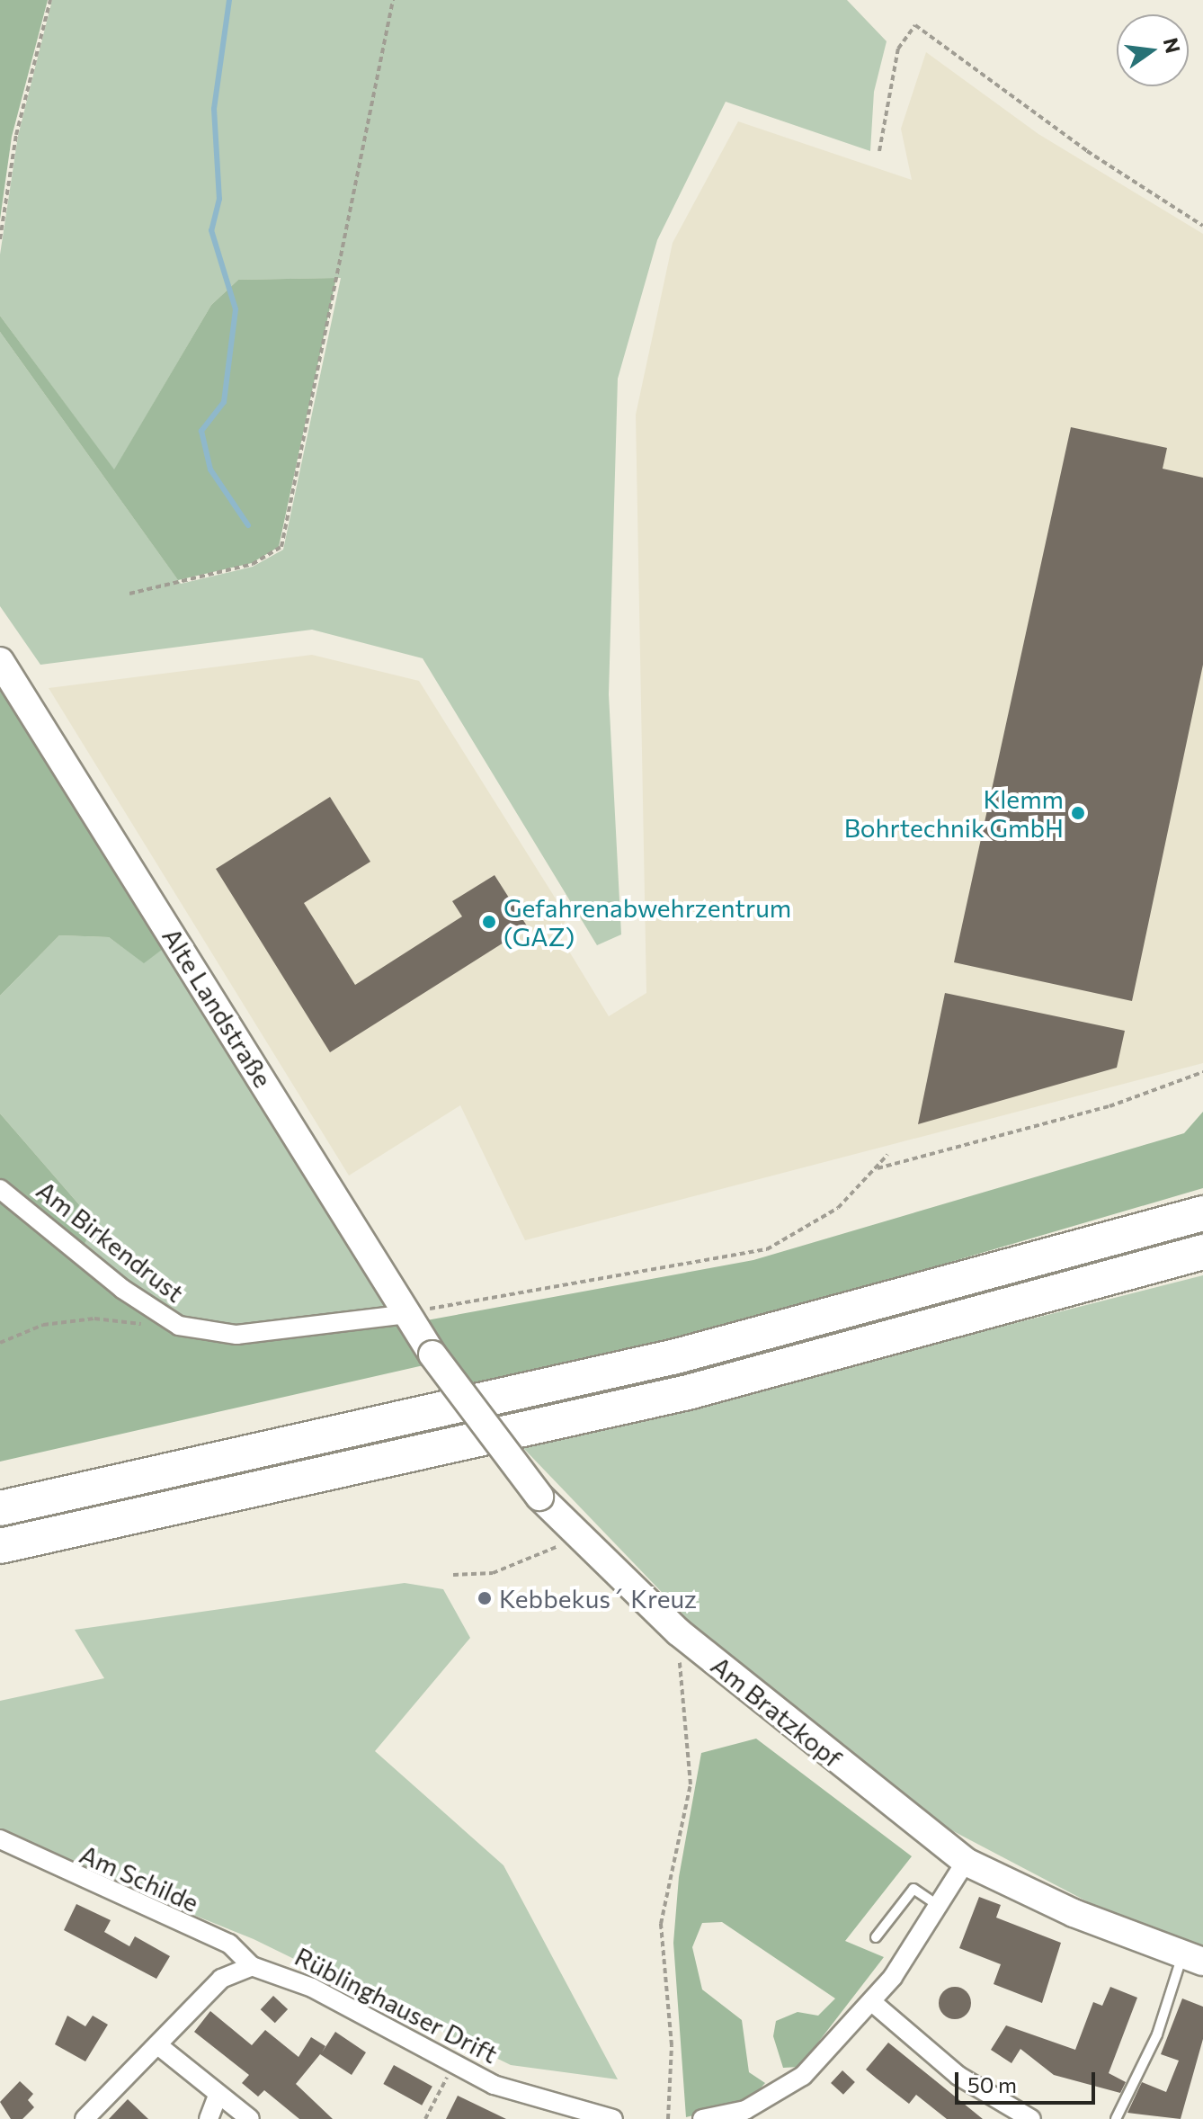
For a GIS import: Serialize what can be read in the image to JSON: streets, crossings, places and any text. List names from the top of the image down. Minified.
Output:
{"streets":{"street":["Alte Landstraße","Am Birkendrust","Am Bratzkopf","Am Schilde","Rüblinghauser Drift"]},"crossings":[["Alte Landstraße","Am Birkendrust"],["Alte Landstraße","Am Bratzkopf"],["Am Schilde","Rüblinghauser Drift"]],"places":["Klemm Bohrtechnik GmbH","Gefahrenabwehrzentrum (GAZ)","Kebbekus´ Kreuz"],"scale_bar":"50 m","north":"right"}
